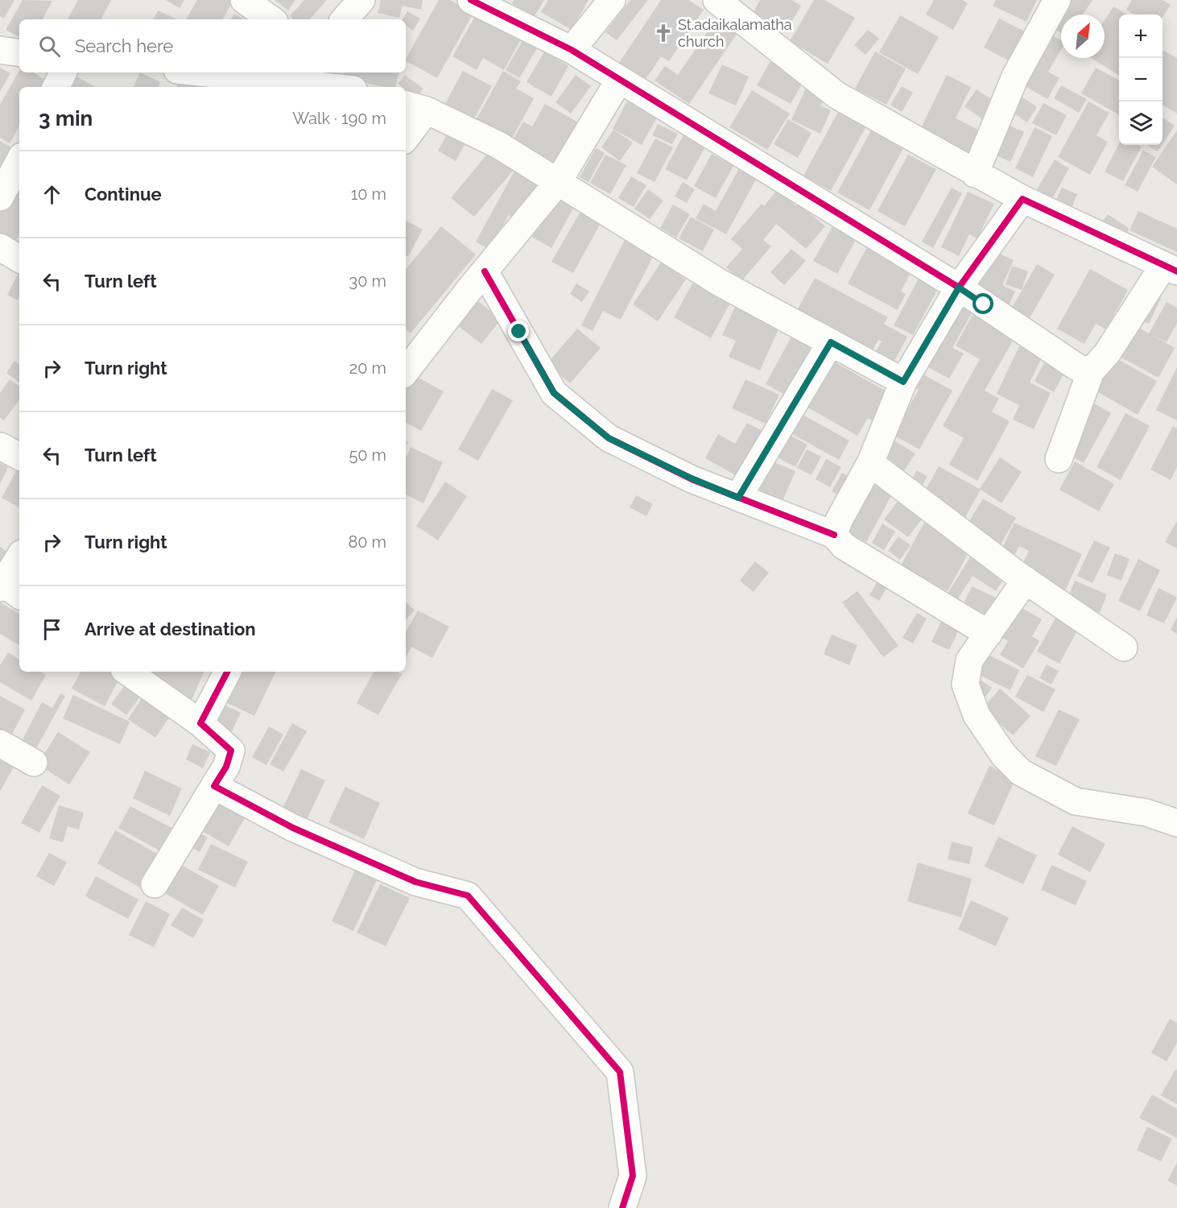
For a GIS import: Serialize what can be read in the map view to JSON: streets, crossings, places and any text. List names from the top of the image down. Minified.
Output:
{"places":{"church":["St.adaikalamatha church"]},"north":"top right","page":{"map_buttons":["+","−"],"search":"Search here","heading":["3 min","Walk · 190 m"],"list":[["Continue","10 m"],["Turn left","30 m"],["Turn right","20 m"],["Turn left","50 m"],["Turn right","80 m"],"Arrive at destination"]}}
